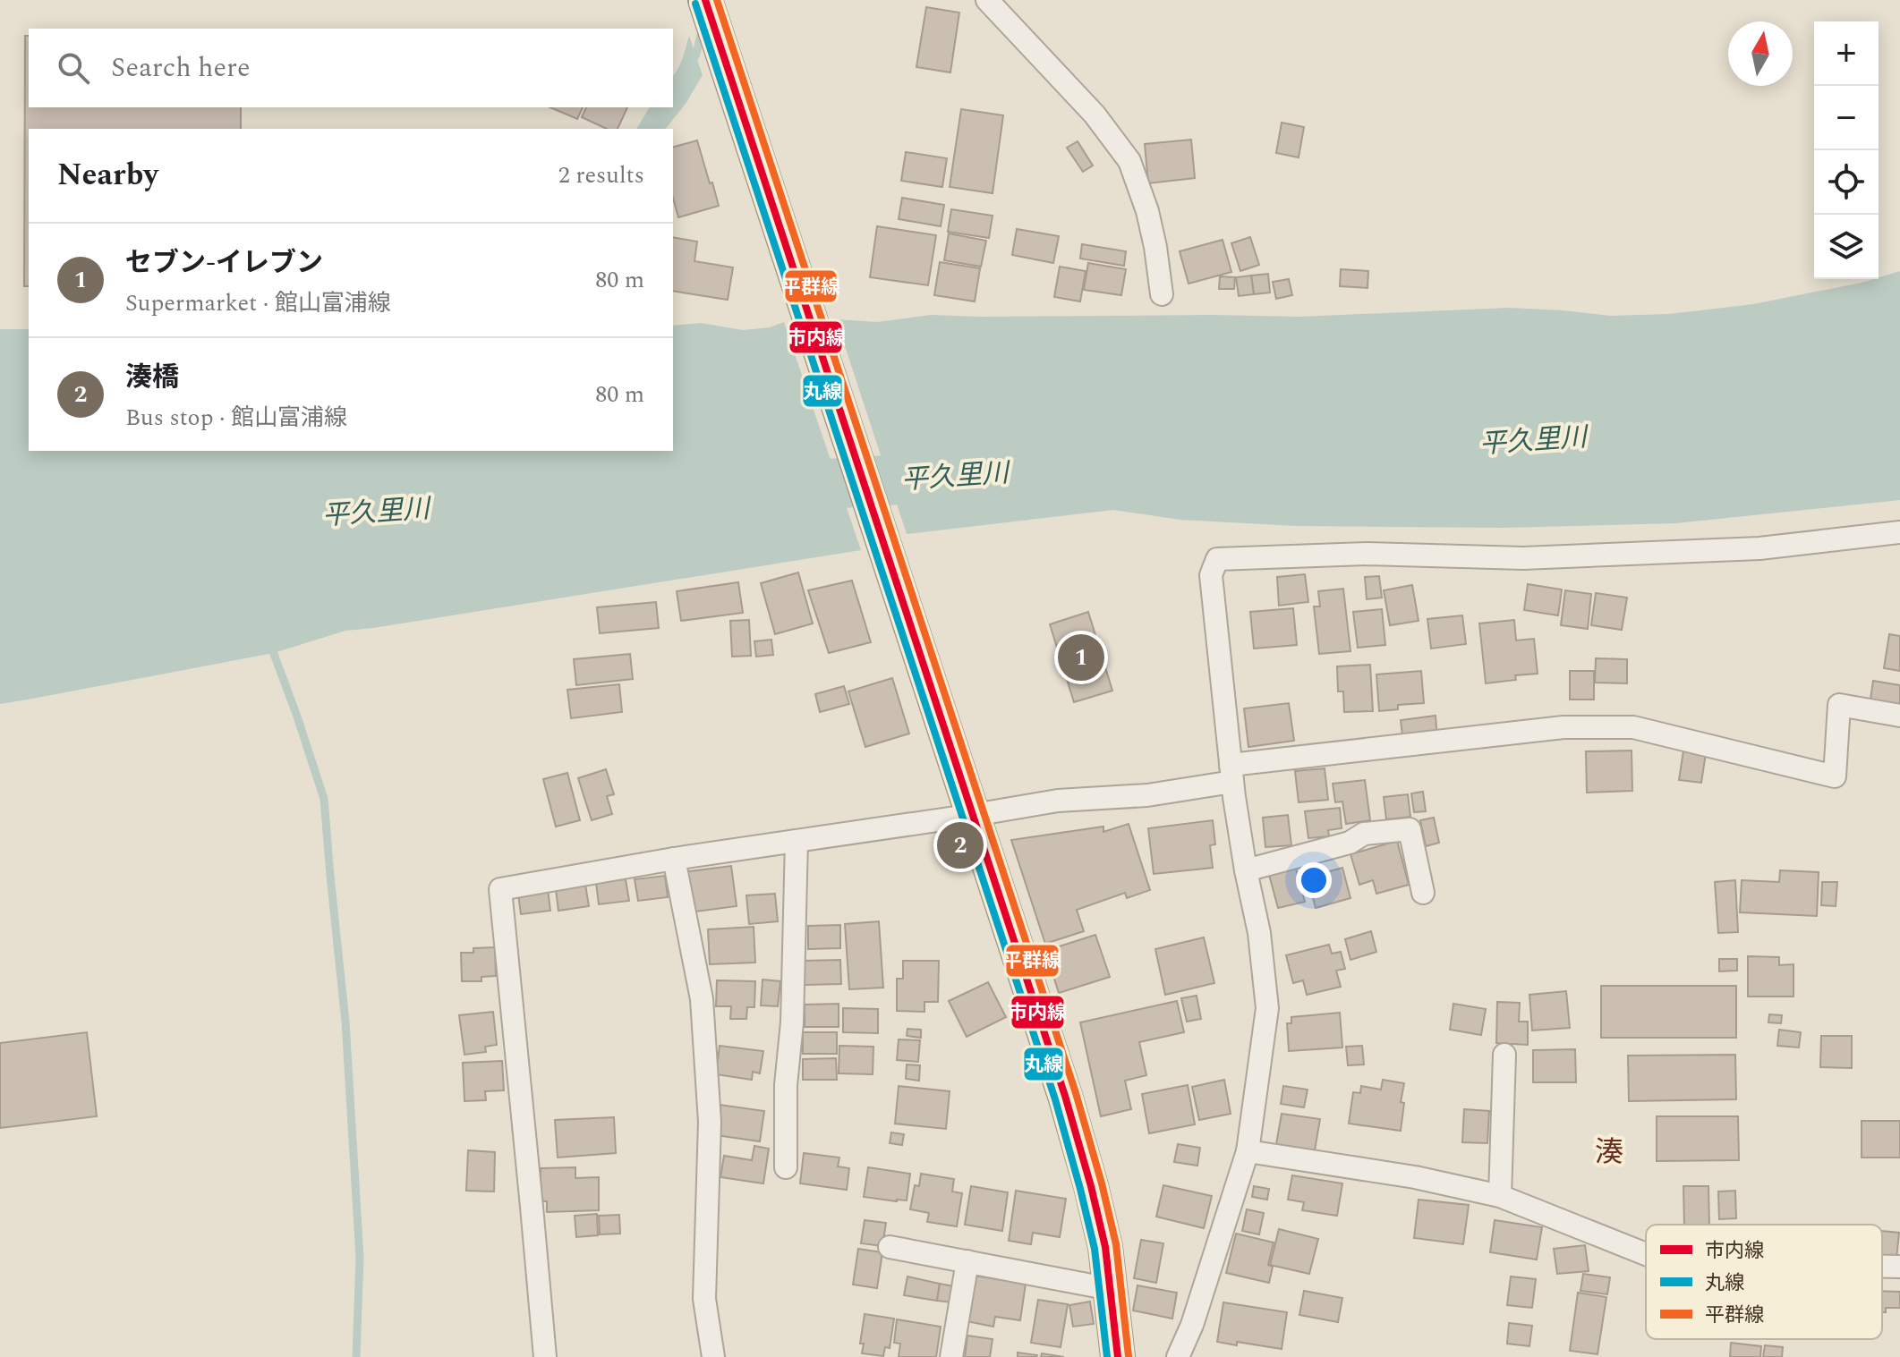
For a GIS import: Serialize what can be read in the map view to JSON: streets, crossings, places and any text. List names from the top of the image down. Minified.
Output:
{"districts":["湊"],"water":["平久里川"],"lines":["transit line 市内線","transit line 平群線","transit line 丸線"],"legend":["市内線","丸線","平群線"],"north":"top","page":{"map_buttons":["+","−"],"search":"Search here","heading":["Nearby","2 results"],"list":[{"mark":"1","name":"セブン-イレブン","note":"Supermarket · 館山富浦線","value":"80 m"},{"mark":"2","name":"湊橋","note":"Bus stop · 館山富浦線","value":"80 m"}],"pins":["1","2"]}}
